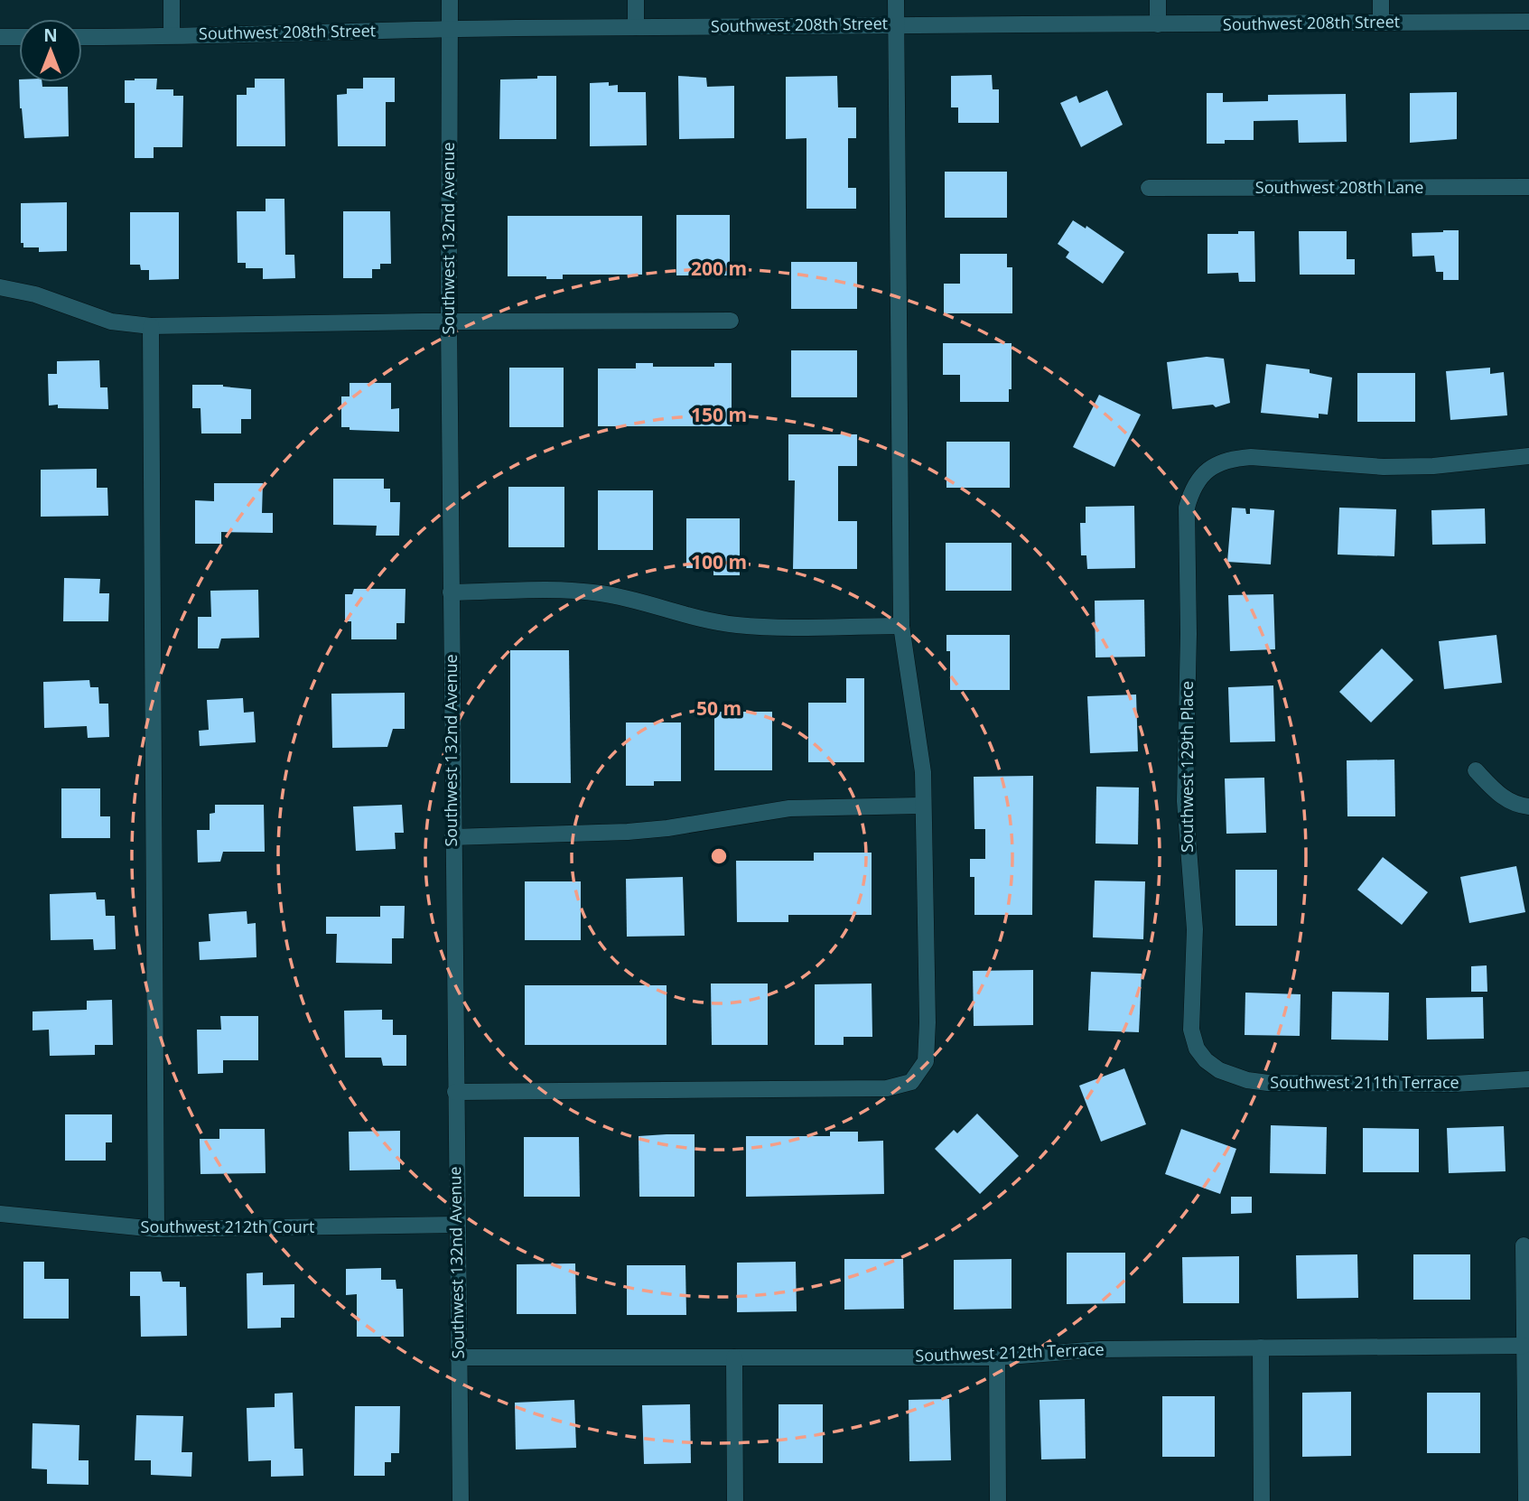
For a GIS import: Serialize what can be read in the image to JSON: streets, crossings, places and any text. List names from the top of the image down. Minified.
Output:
{"streets":{"street":["Southwest 208th Street","Southwest 208th Lane","Southwest 132nd Avenue","Southwest 129th Place","Southwest 211th Terrace","Southwest 212th Court","Southwest 212th Terrace"]},"crossings":[["Southwest 208th Street","Southwest 132nd Avenue"],["Southwest 132nd Avenue","Southwest 212th Court"],["Southwest 132nd Avenue","Southwest 212th Terrace"],["Southwest 129th Place","Southwest 211th Terrace"]],"north":"top","rings":["200 m","150 m","100 m","50 m"]}
